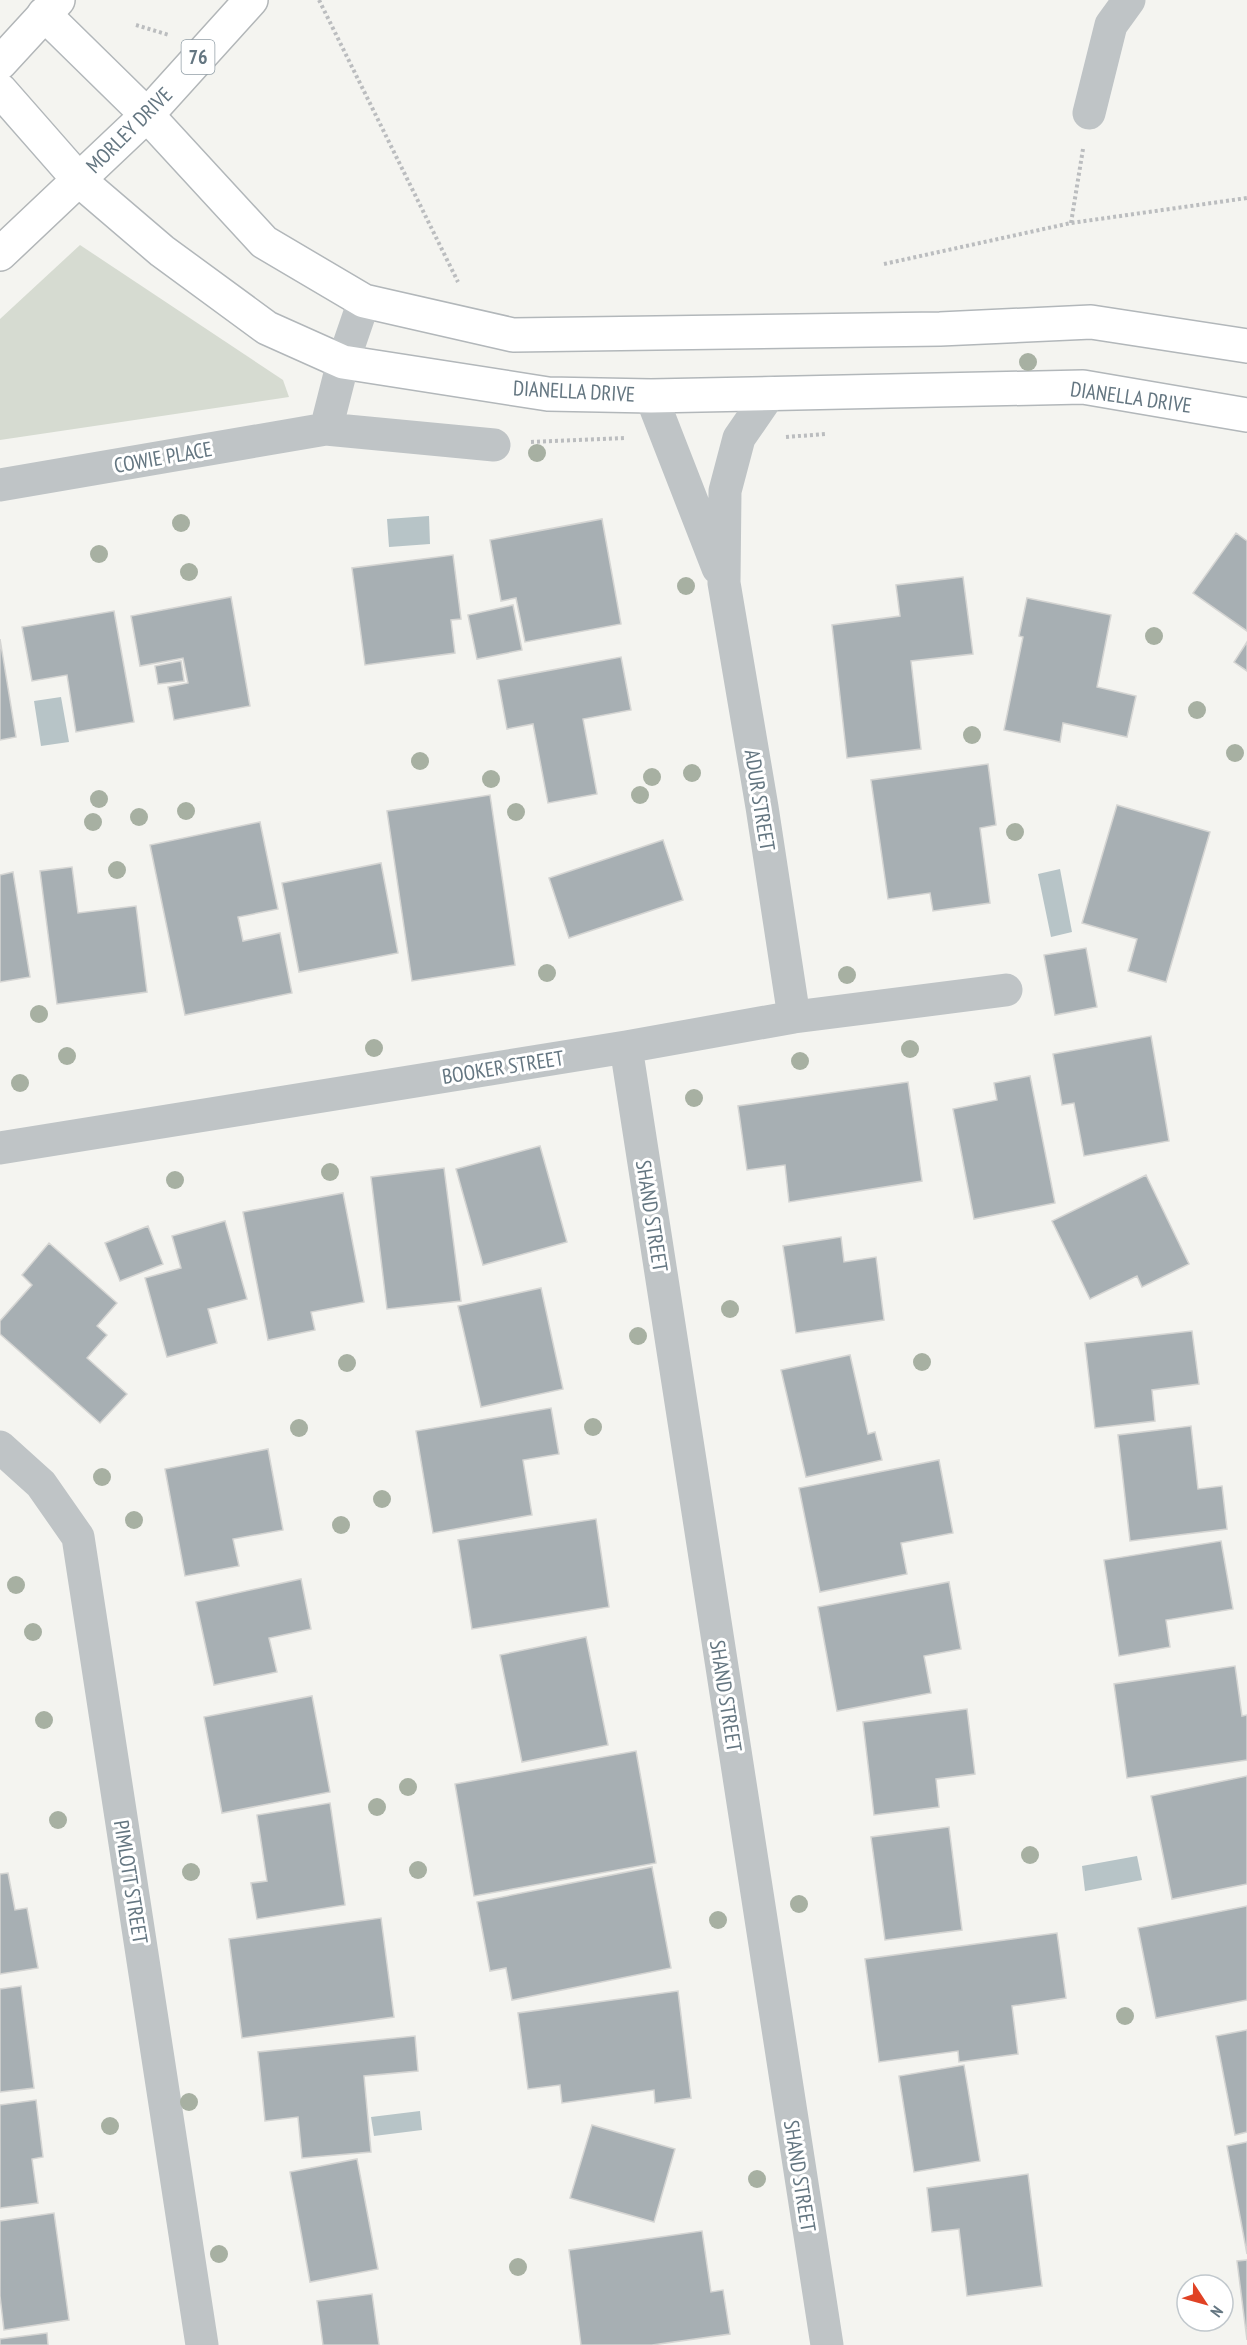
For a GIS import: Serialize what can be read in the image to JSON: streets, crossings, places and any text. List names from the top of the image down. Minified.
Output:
{"streets":{"main road":["76","MORLEY DRIVE","DIANELLA DRIVE"],"street":["COWIE PLACE","ADUR STREET","BOOKER STREET","SHAND STREET","PIMLOTT STREET"]},"crossings":[["MORLEY DRIVE","DIANELLA DRIVE"],["DIANELLA DRIVE","ADUR STREET"],["ADUR STREET","BOOKER STREET"],["BOOKER STREET","SHAND STREET"]],"north":"bottom right"}
